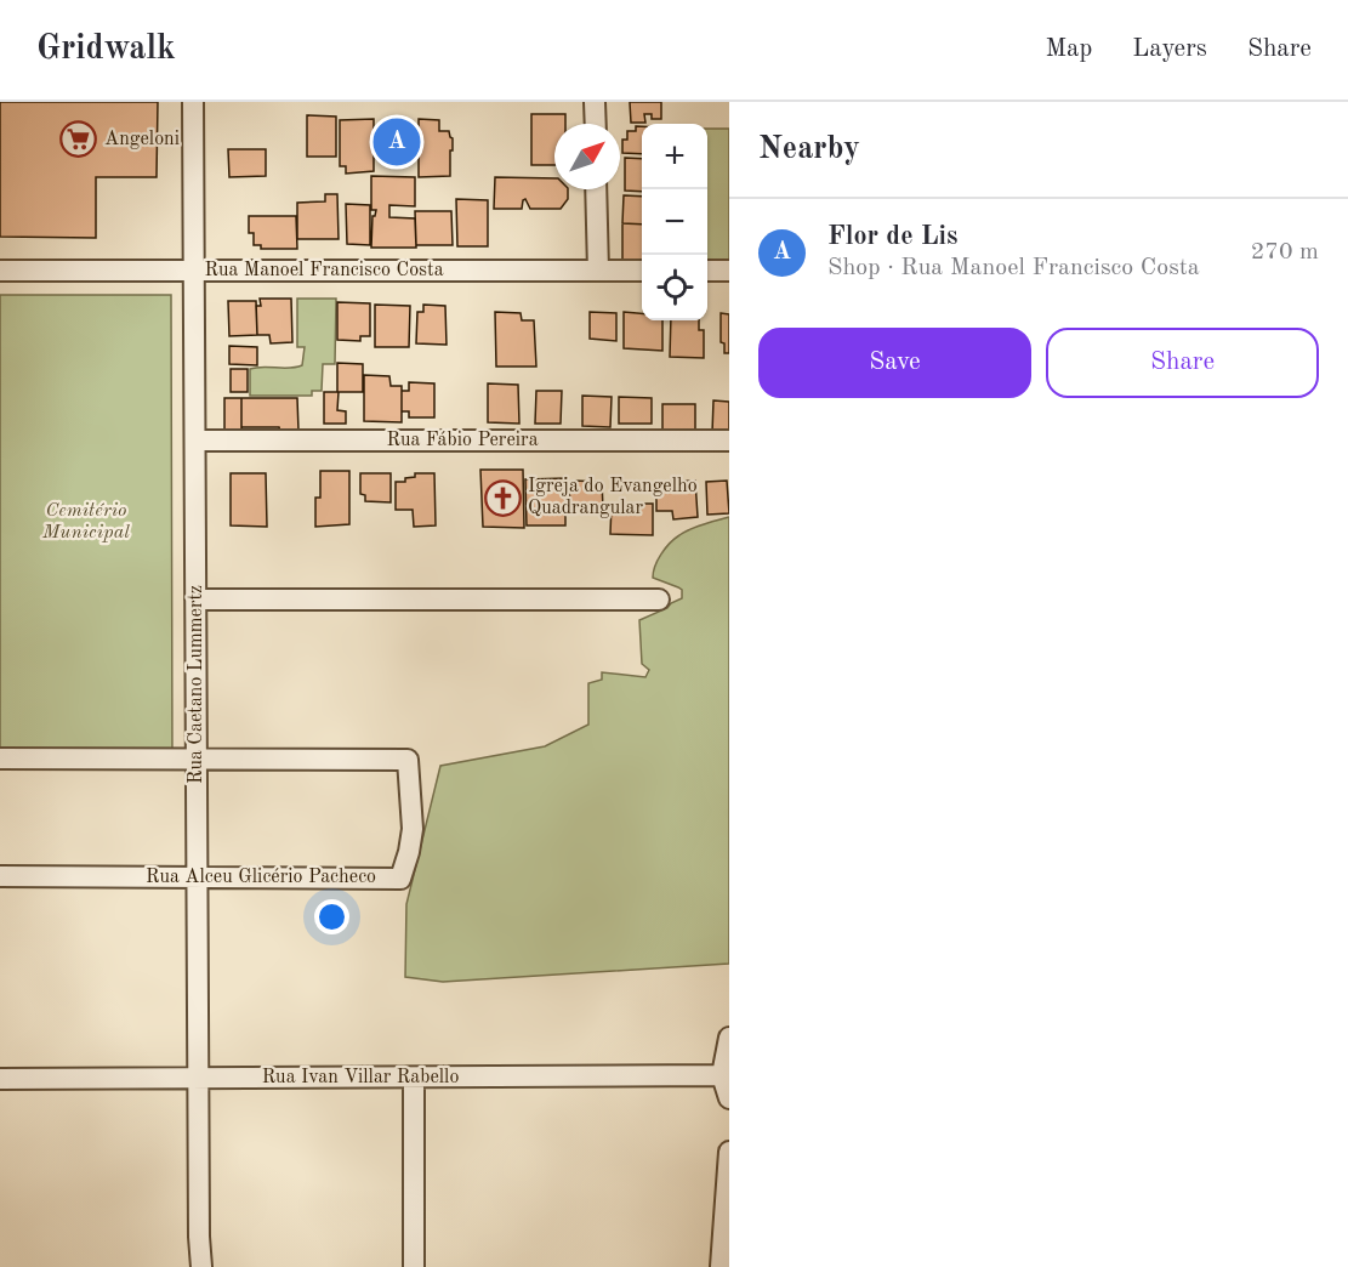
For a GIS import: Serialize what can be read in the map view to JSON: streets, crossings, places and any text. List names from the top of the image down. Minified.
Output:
{"streets":{"street":["Rua Manoel Francisco Costa","Rua Fábio Pereira","Rua Caetano Lummertz","Rua Alceu Glicério Pacheco","Rua Ivan Villar Rabello"]},"crossings":[["Rua Manoel Francisco Costa","Rua Caetano Lummertz"],["Rua Fábio Pereira","Rua Caetano Lummertz"],["Rua Caetano Lummertz","Rua Alceu Glicério Pacheco"],["Rua Caetano Lummertz","Rua Ivan Villar Rabello"]],"parks":["Cemitério Municipal"],"places":{"supermarket":["Angeloni"],"church":["Igreja do Evangelho Quadrangular"]},"north":"top right","page":{"header":"Gridwalk","nav":["Map","Layers","Share"],"heading":"Nearby","pins":"A","map_buttons":["+","−"],"list":[{"mark":"A","name":"Flor de Lis","note":"Shop · Rua Manoel Francisco Costa","value":"270 m"}],"buttons":["Save","Share"]}}
